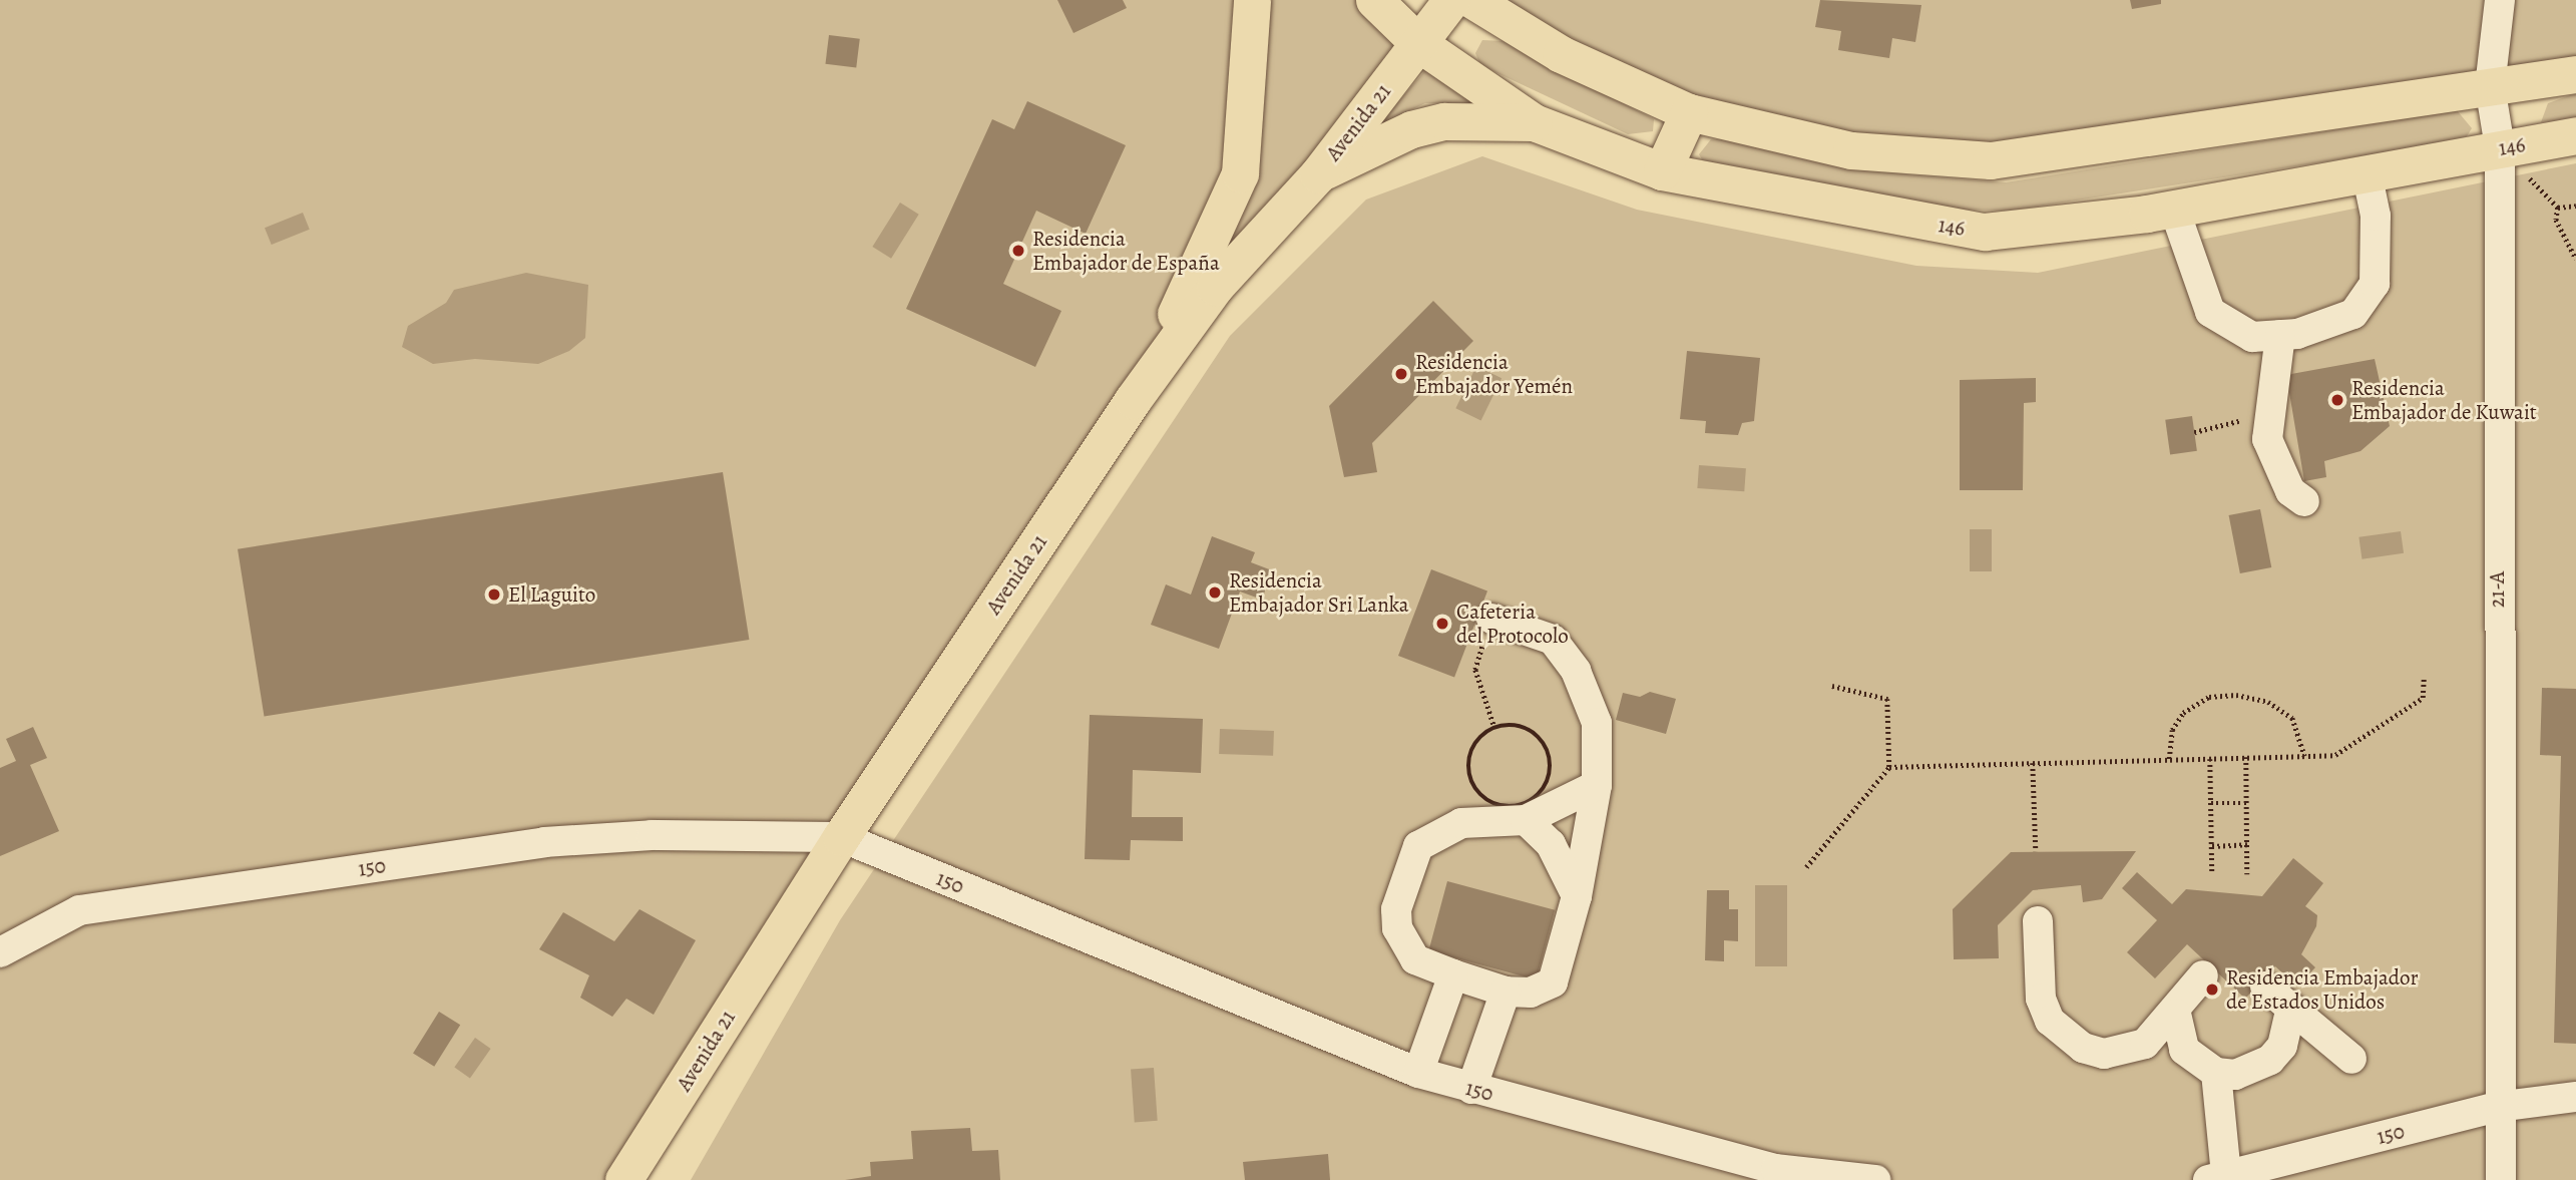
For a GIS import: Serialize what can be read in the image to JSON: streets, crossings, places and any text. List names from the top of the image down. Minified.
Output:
{"streets":{"main road":["Avenida 21","146"],"street":["21-A","150"]},"crossings":[["Avenida 21","146"],["Avenida 21","150"],["146","21-A"],["21-A","150"]],"places":["Residencia Embajador de España","Residencia Embajador Yemén","Residencia Embajador de Kuwait","Residencia Embajador Sri Lanka","El Laguito","Cafeteria del Protocolo","Residencia Embajador de Estados Unidos"]}
